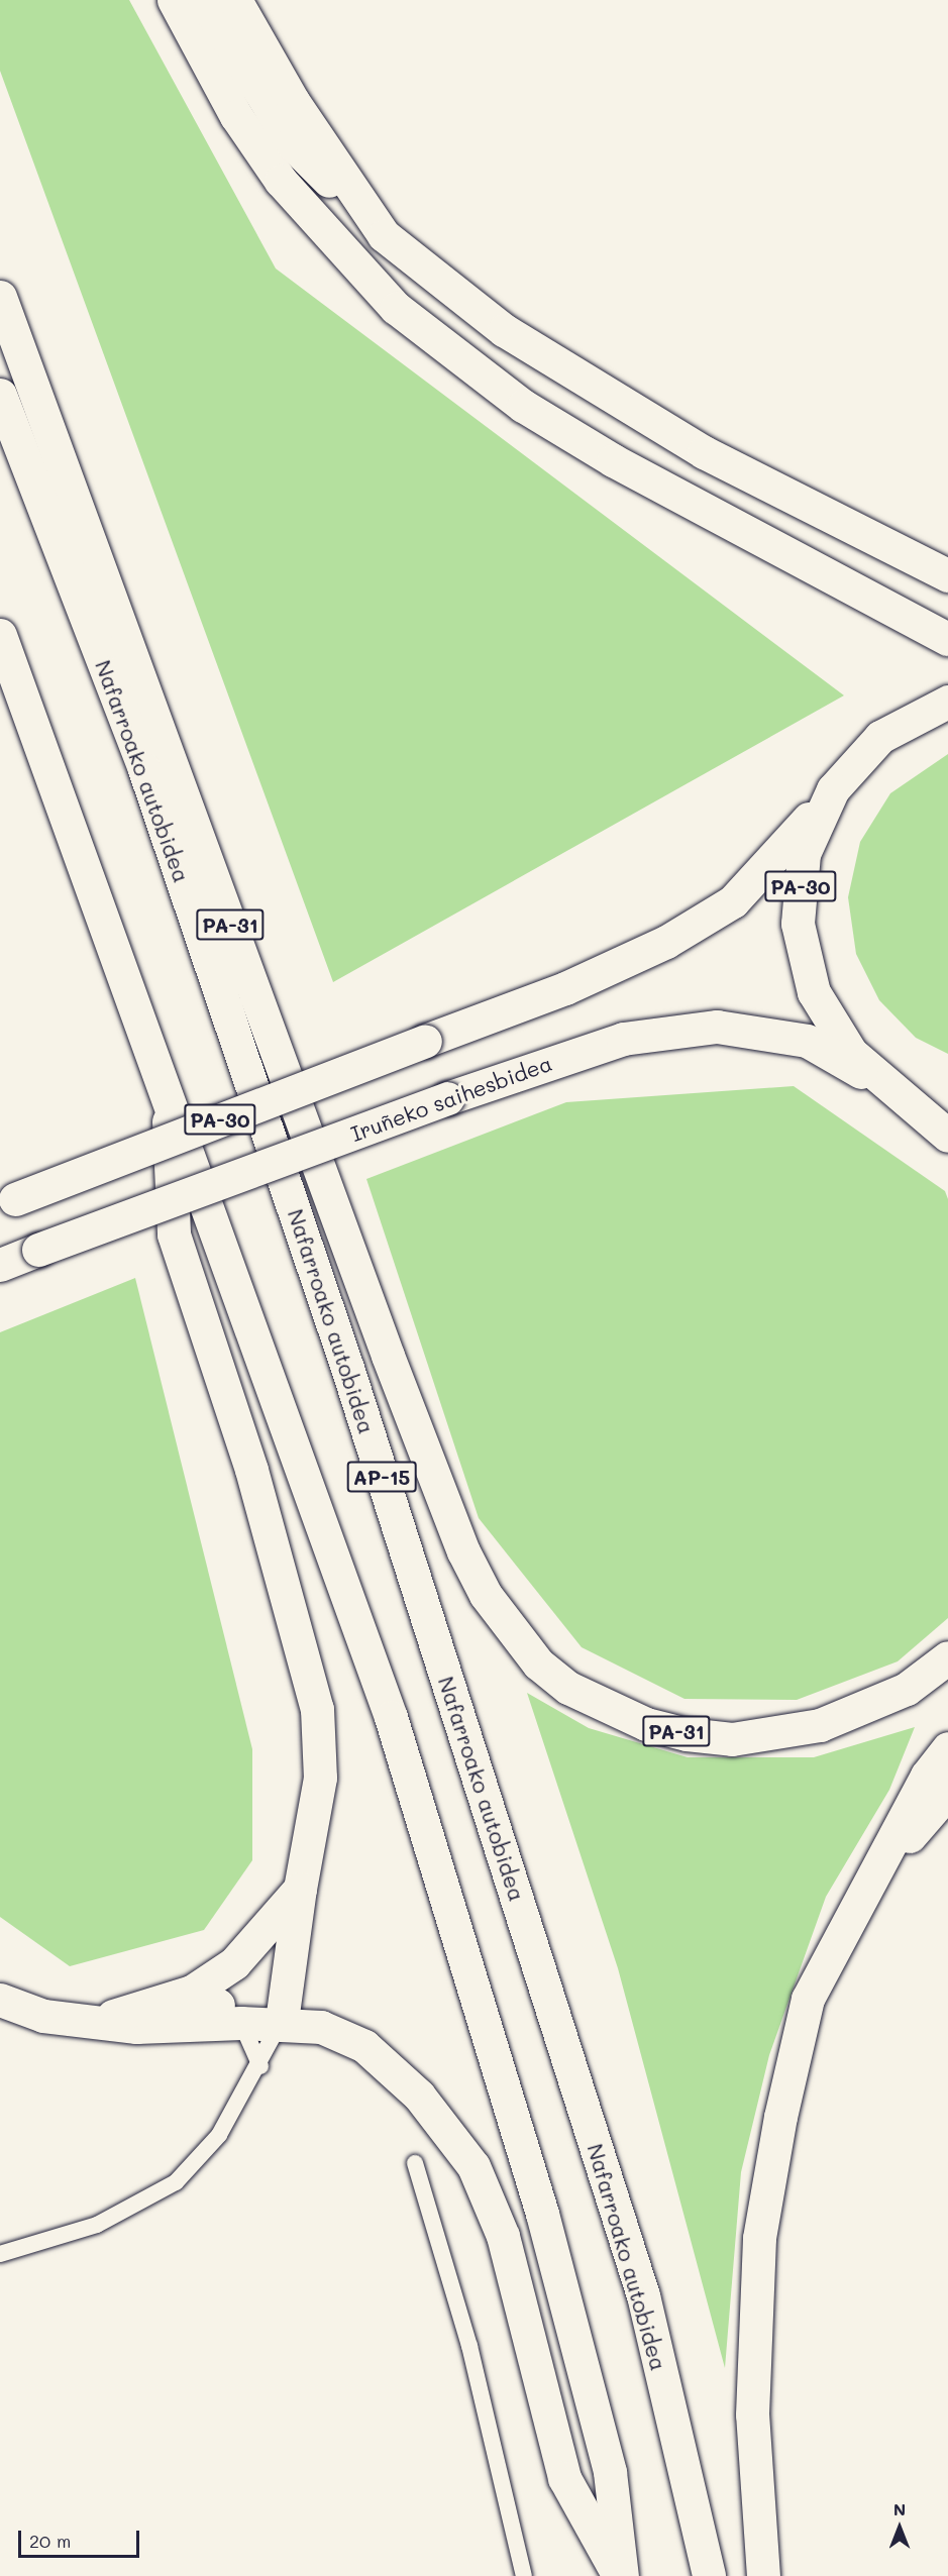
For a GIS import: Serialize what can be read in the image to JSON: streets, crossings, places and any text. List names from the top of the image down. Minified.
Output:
{"streets":{"main road":["Nafarroako autobidea","PA-30","PA-31","Iruñeko saihesbidea","AP-15"]},"crossings":[["PA-30","Iruñeko saihesbidea"]],"scale_bar":"20 m","north":"top"}
